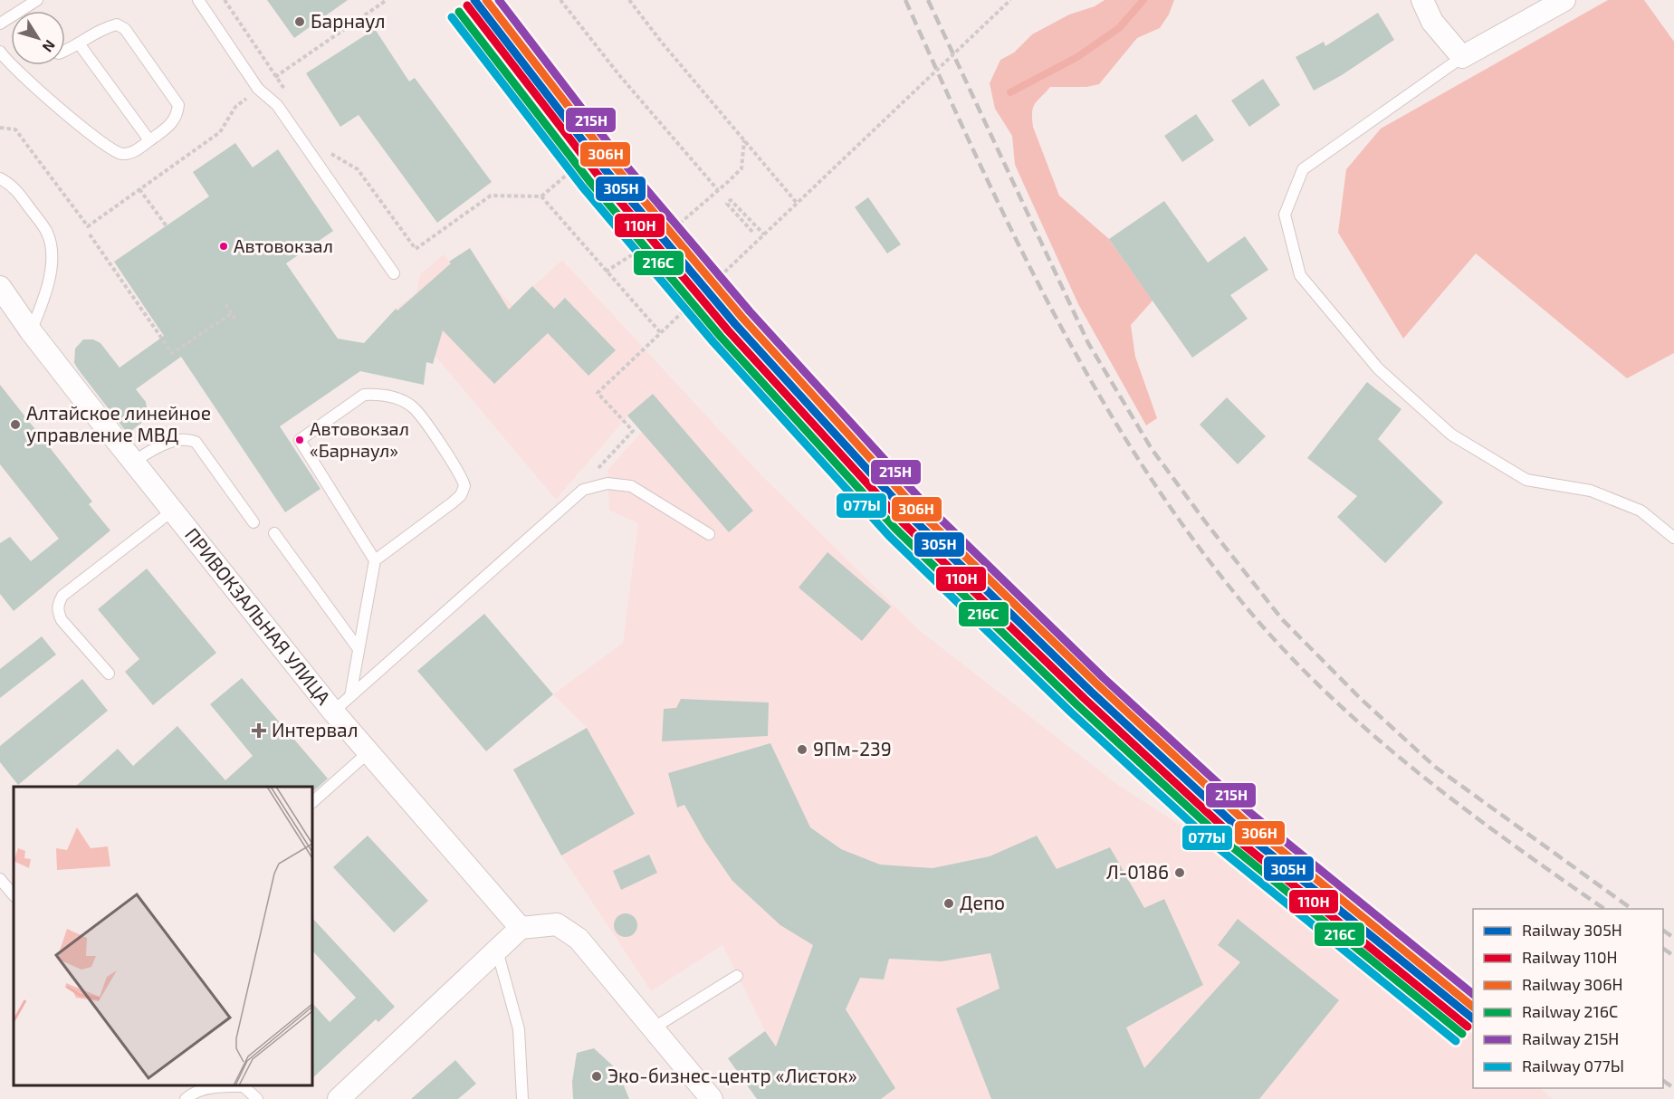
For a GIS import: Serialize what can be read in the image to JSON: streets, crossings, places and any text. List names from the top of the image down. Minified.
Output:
{"streets":{"street":["ПРИВОКЗАЛЬНАЯ УЛИЦА"]},"places":{"other":["Барнаул","Автовокзал","Алтайское линейное управление МВД","Автовокзал «Барнаул»","9Пм-239","Л-0186","Депо","Эко-бизнес-центр «Листок»"],"health":["Интервал"]},"lines":["rail line 305Н","rail line 306Н","rail line 215Н","rail line 110Н","rail line 216С","rail line 077Ы"],"legend":["Railway 305Н","Railway 110Н","Railway 306Н","Railway 216С","Railway 215Н","Railway 077Ы"],"north":"bottom right"}
